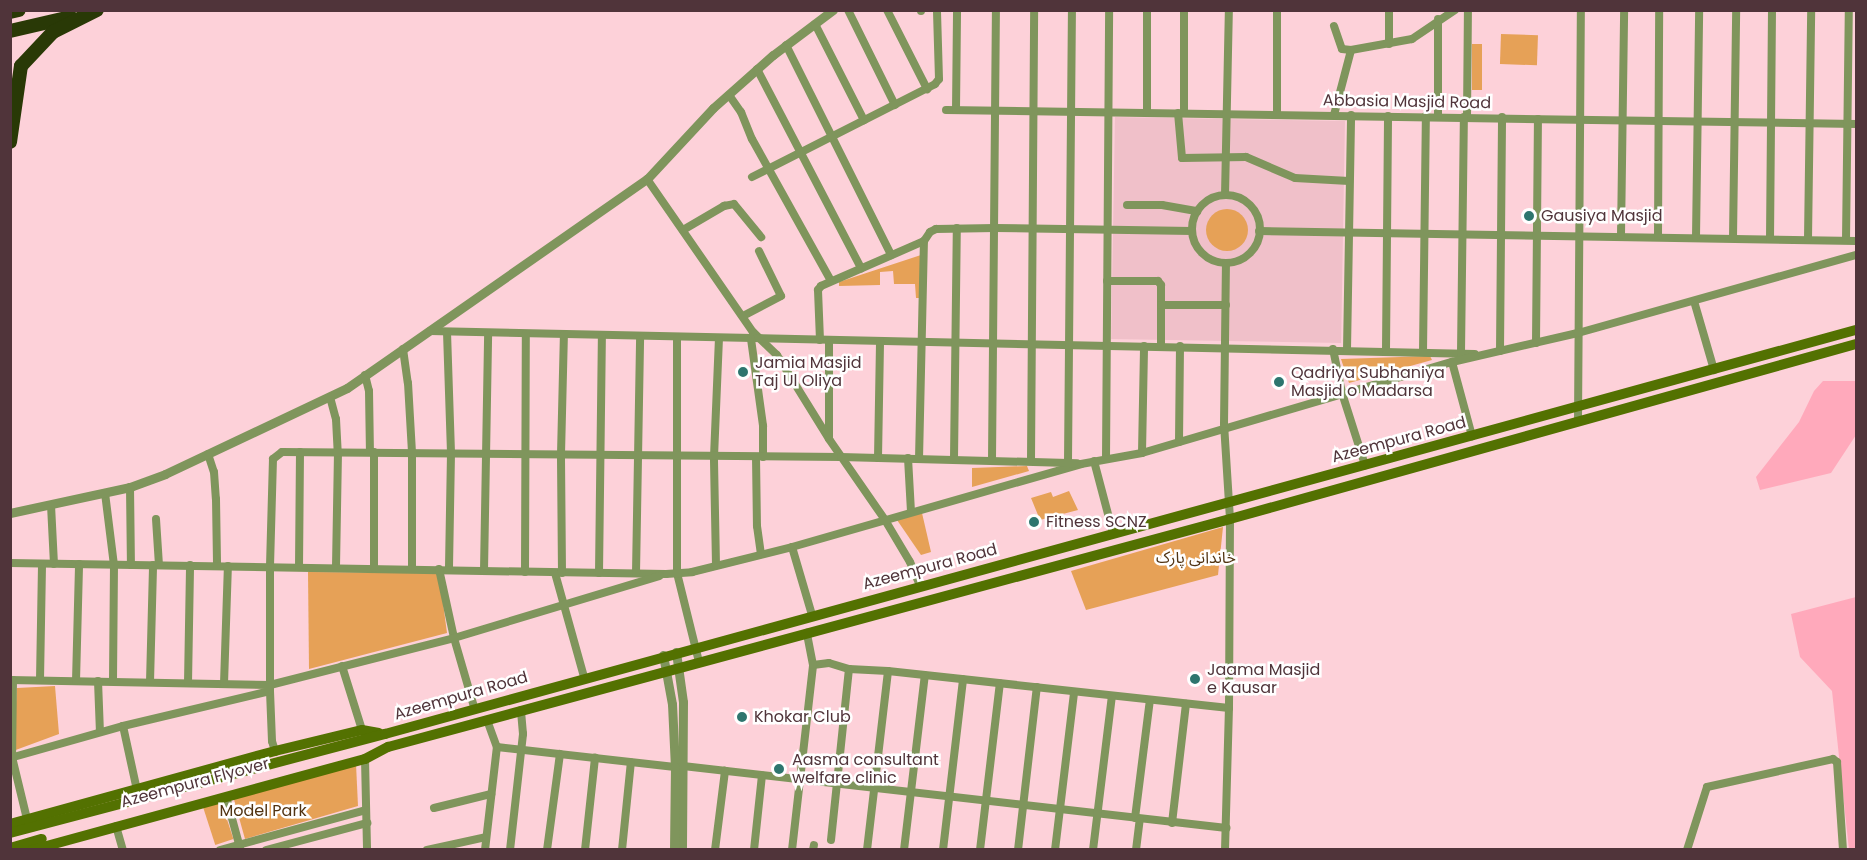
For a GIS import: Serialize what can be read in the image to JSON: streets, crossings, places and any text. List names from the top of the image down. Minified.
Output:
{"streets":{"main road":["Azeempura Road","Azeempura Flyover"],"street":["Abbasia Masjid Road"]},"crossings":[["Azeempura Road","Azeempura Flyover"]],"parks":["خاندانی پارک","Model Park"],"places":["Gausiya Masjid","Jamia Masjid Taj Ul Oliya","Qadriya Subhaniya Masjid o Madarsa","Fitness SCNZ","Jaama Masjid e Kausar","Khokar Club","Aasma consultant welfare clinic"]}
